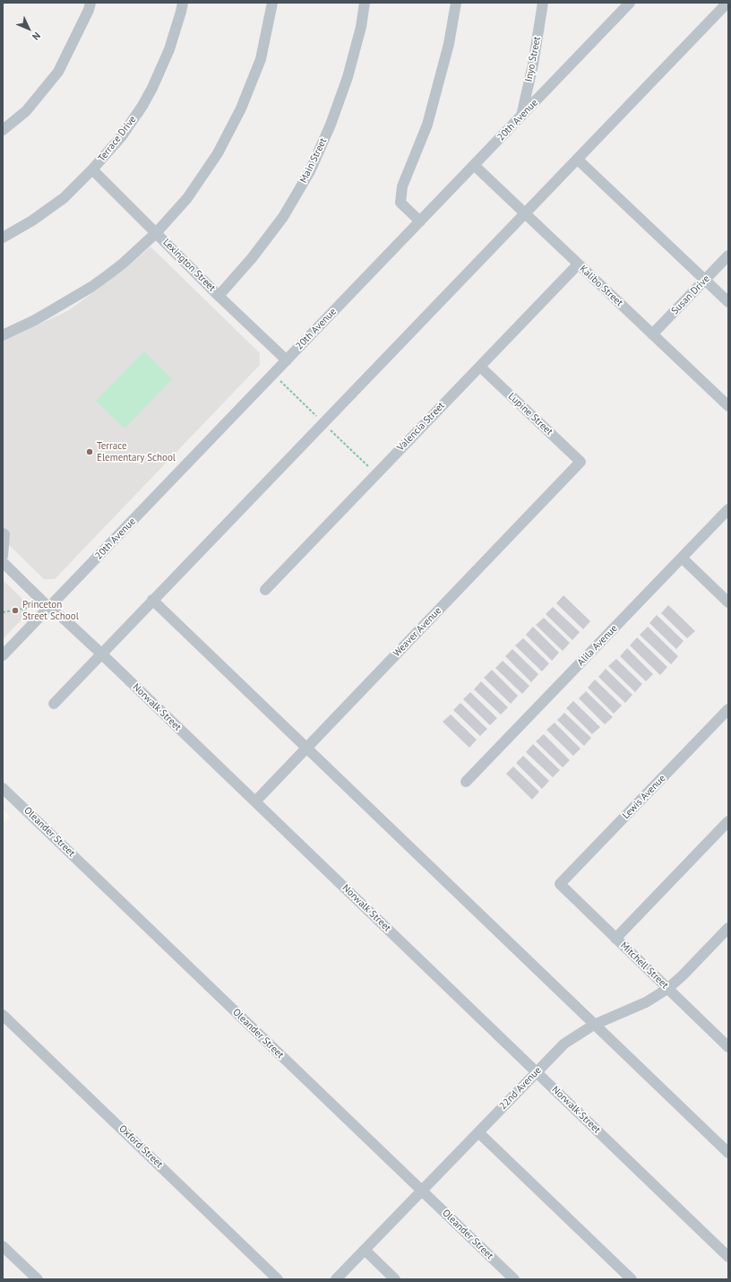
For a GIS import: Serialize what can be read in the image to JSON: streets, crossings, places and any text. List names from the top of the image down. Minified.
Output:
{"streets":{"street":["Inyo Street","20th Avenue","Terrace Drive","Main Street","Lexington Street","Kalibo Street","Susan Drive","Lupine Street","Valencia Street","Weaver Avenue","Alila Avenue","Norwalk Street","Lewis Avenue","Oleander Street","Mitchell Street","22nd Avenue","Oxford Street"]},"crossings":[["Inyo Street","20th Avenue"],["20th Avenue","Lexington Street"],["20th Avenue","Kalibo Street"],["20th Avenue","Norwalk Street"],["Terrace Drive","Lexington Street"],["Main Street","Lexington Street"],["Kalibo Street","Susan Drive"],["Kalibo Street","Valencia Street"],["Lupine Street","Valencia Street"],["Lupine Street","Weaver Avenue"],["Weaver Avenue","Norwalk Street"],["Norwalk Street","22nd Avenue"],["Lewis Avenue","Mitchell Street"],["Oleander Street","22nd Avenue"],["Mitchell Street","22nd Avenue"]],"places":["Terrace Elementary School","Princeton Street School"],"north":"bottom right"}
